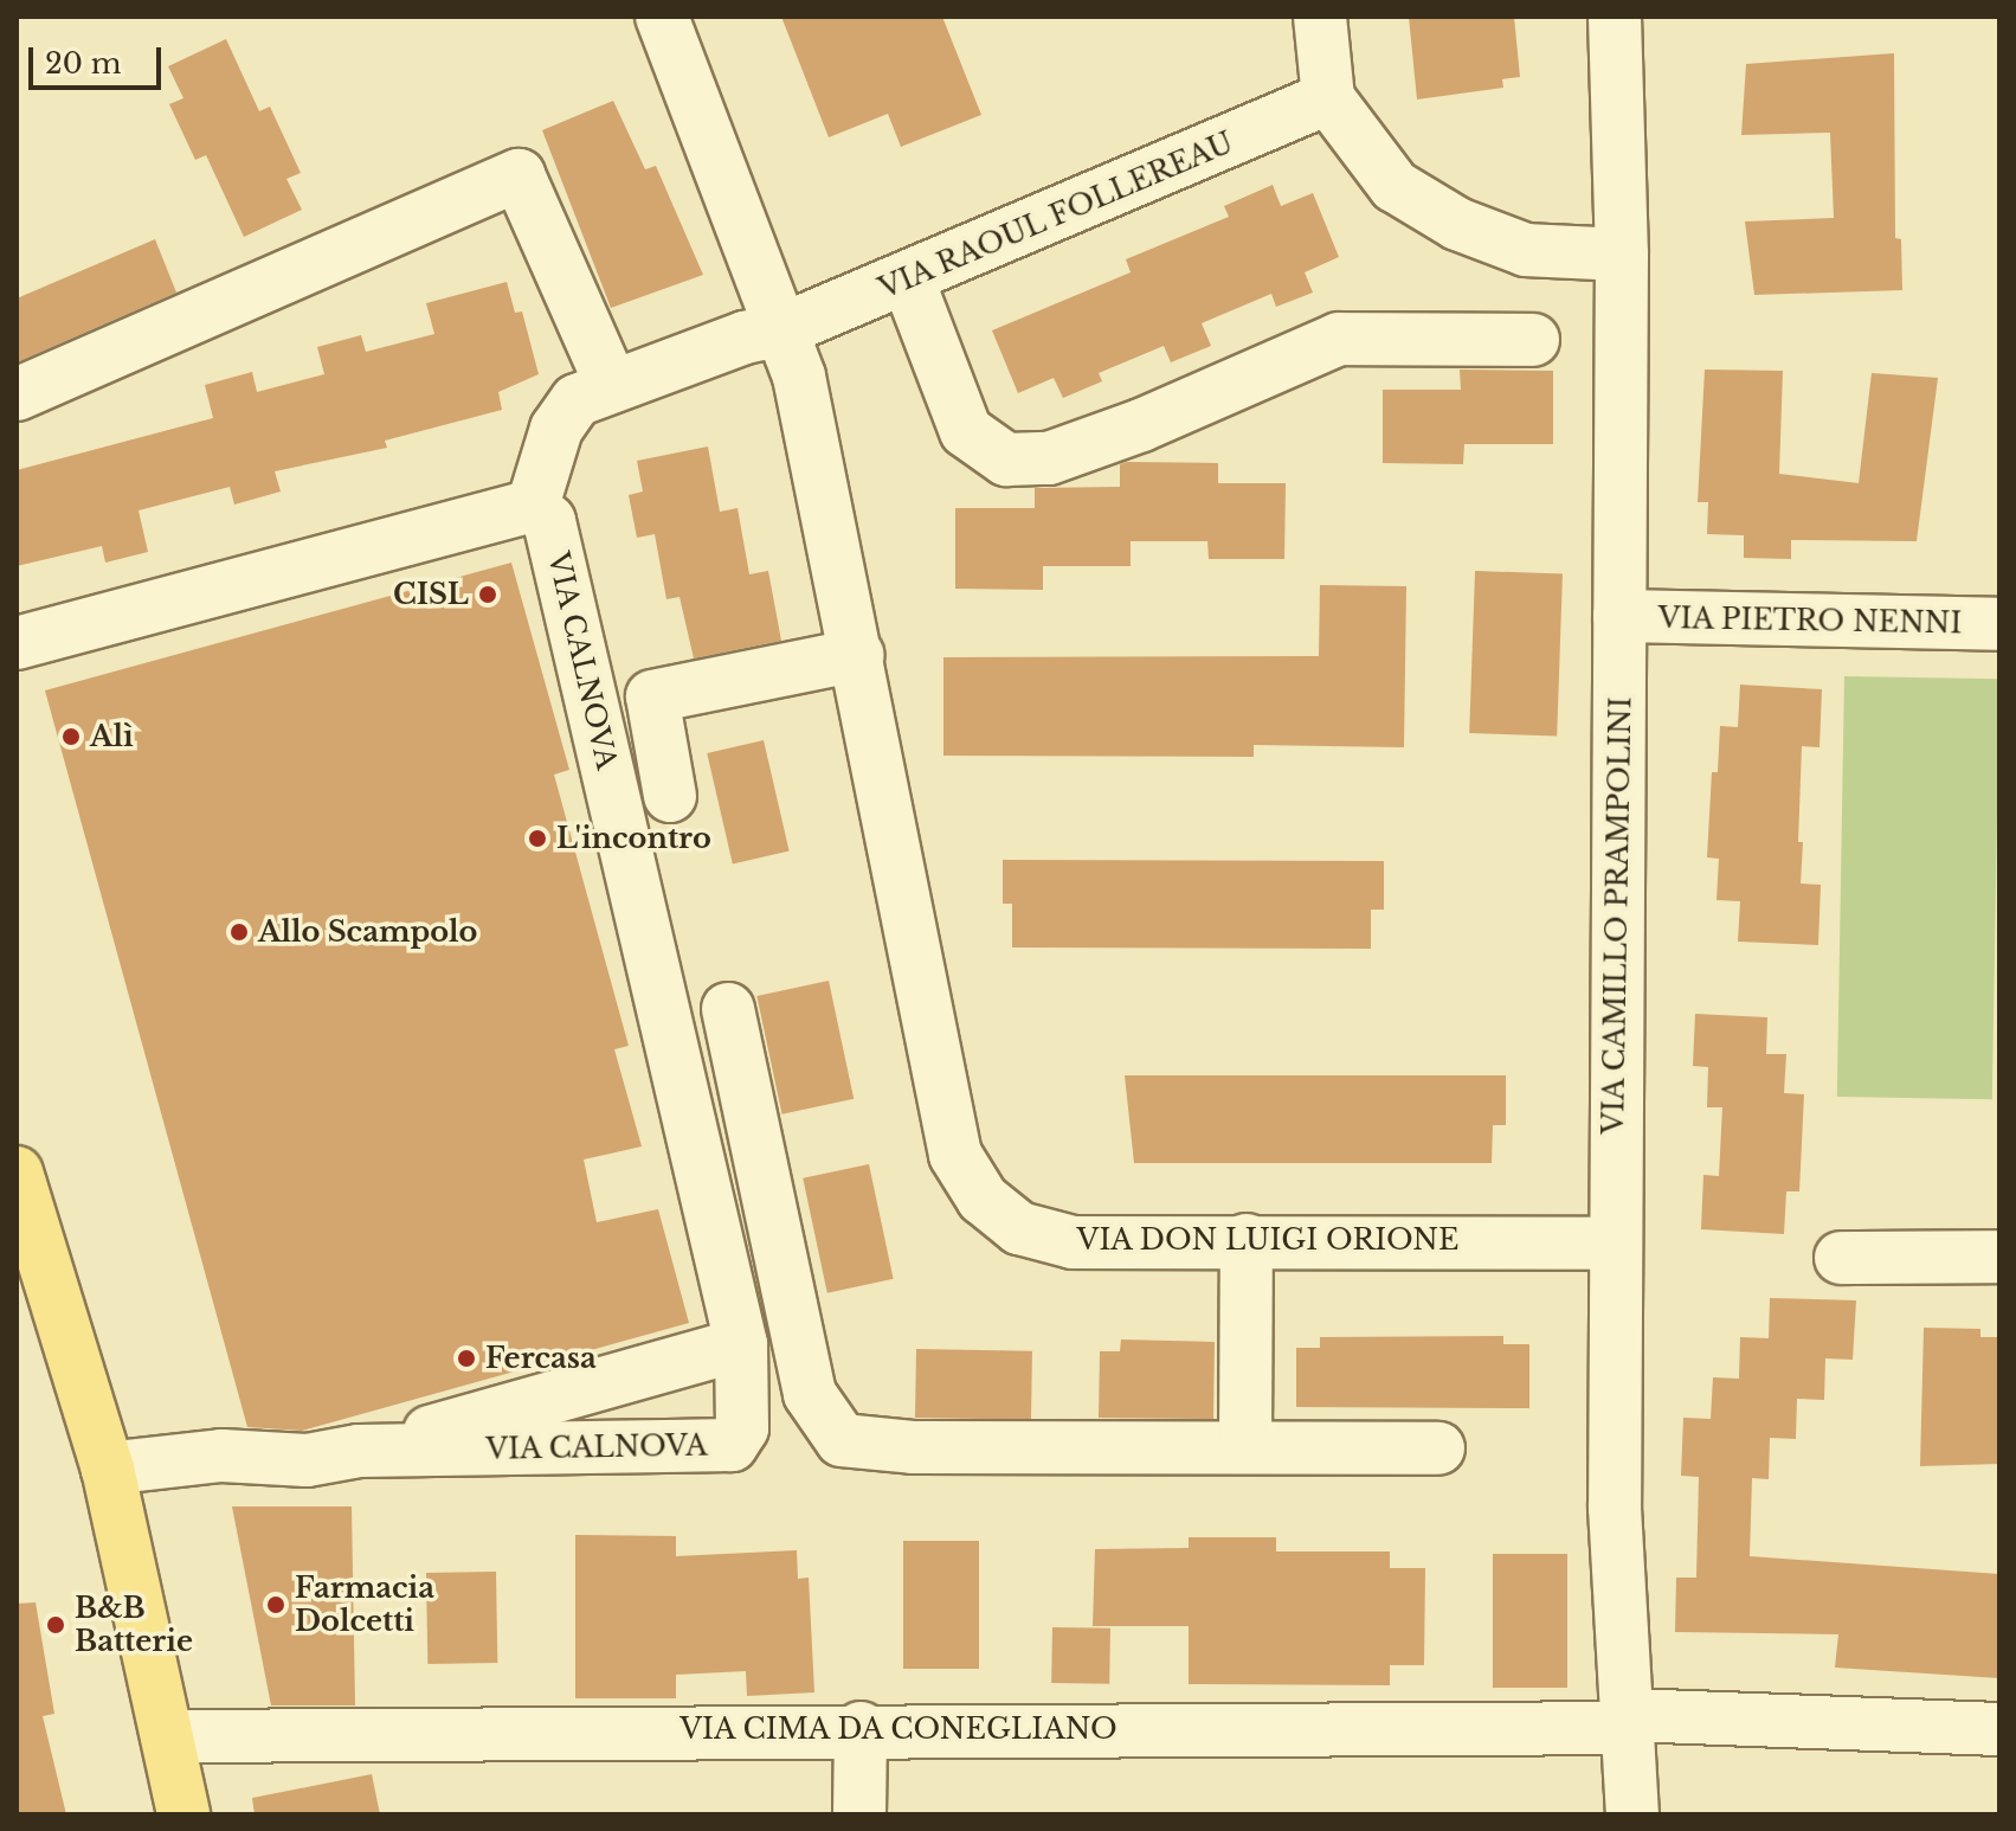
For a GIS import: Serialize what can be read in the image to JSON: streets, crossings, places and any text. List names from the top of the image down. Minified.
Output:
{"streets":{"street":["VIA RAOUL FOLLEREAU","VIA PIETRO NENNI","VIA CALNOVA","VIA CAMILLO PRAMPOLINI","VIA DON LUIGI ORIONE","VIA CIMA DA CONEGLIANO"]},"crossings":[["VIA RAOUL FOLLEREAU","VIA DON LUIGI ORIONE"],["VIA PIETRO NENNI","VIA CAMILLO PRAMPOLINI"],["VIA CAMILLO PRAMPOLINI","VIA DON LUIGI ORIONE"],["VIA CAMILLO PRAMPOLINI","VIA CIMA DA CONEGLIANO"]],"places":["CISL","Alì","L'incontro","Allo Scampolo","Fercasa","Farmacia Dolcetti","B&B Batterie"],"scale_bar":"20 m"}
